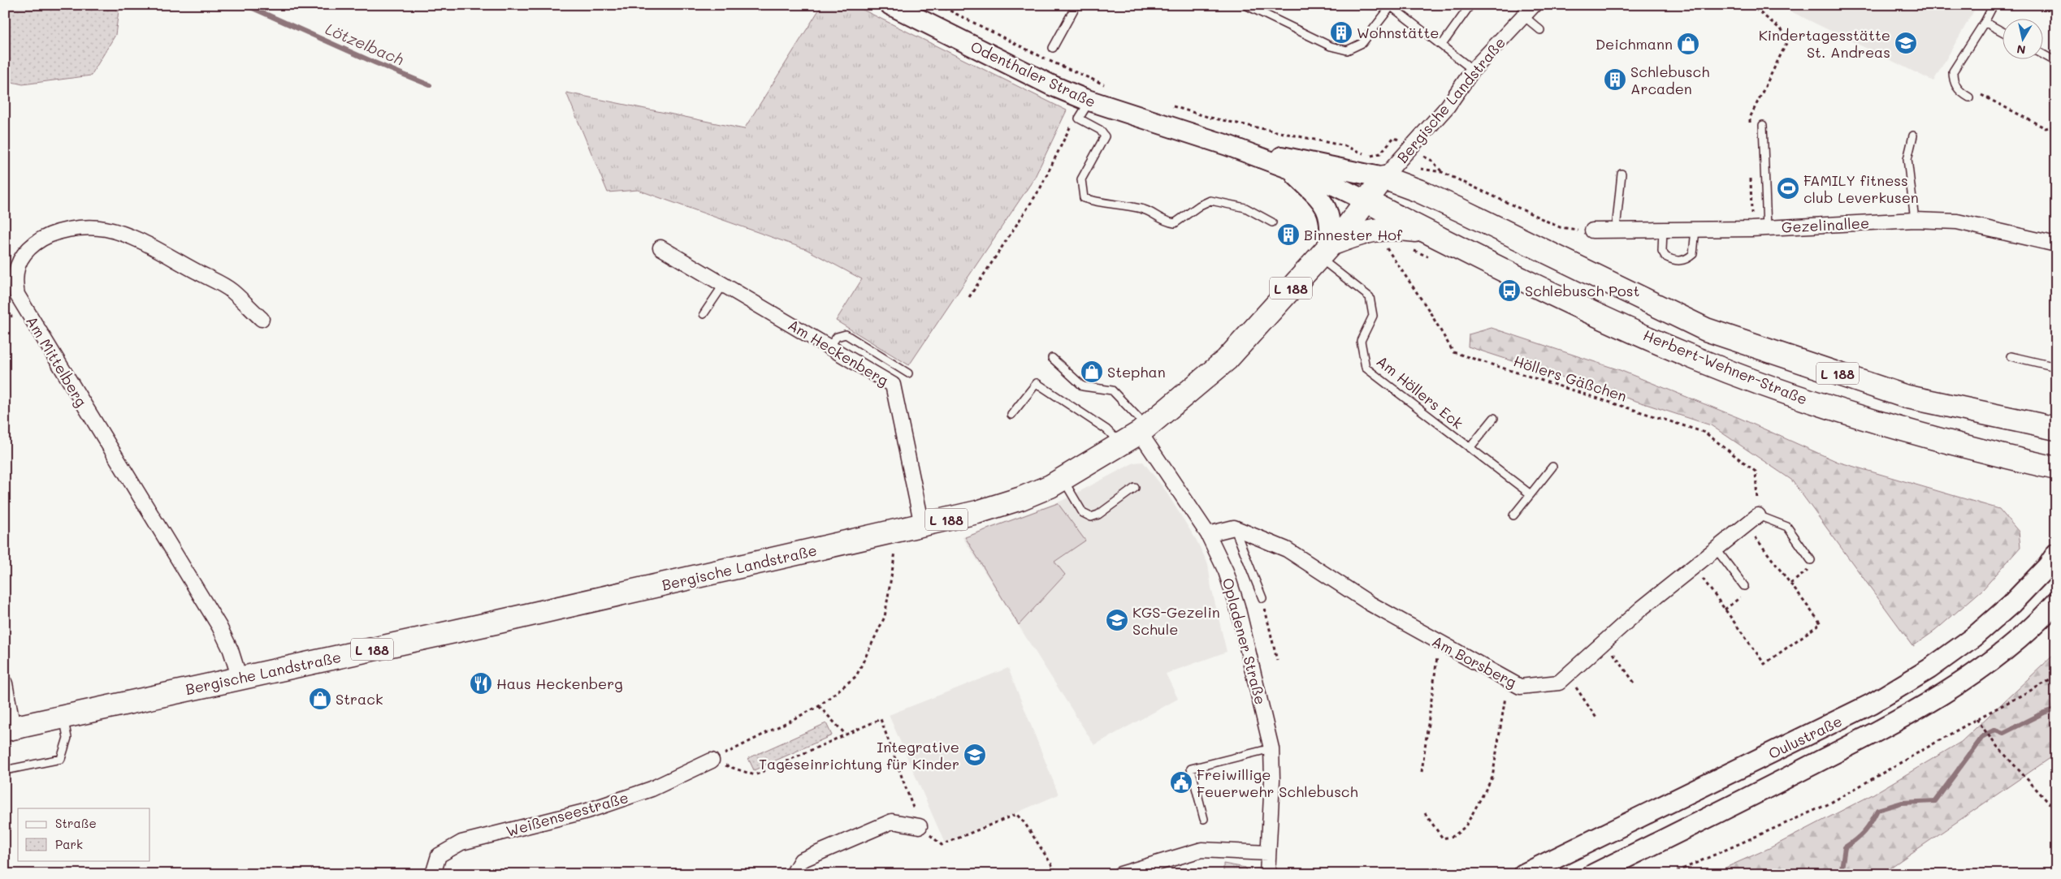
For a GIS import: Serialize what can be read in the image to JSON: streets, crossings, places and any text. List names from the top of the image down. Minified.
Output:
{"streets":{"main road":["Odenthaler Straße","Bergische Landstraße","L 188","Herbert-Wehner-Straße","Oulustraße"],"street":["Gezelinallee","Am Heckenberg","Am Mittelberg","Opladener Straße","Am Borsberg","Weißenseestraße"],"lane":["Am Höllers Eck"],"path":["Höllers Gäßchen"]},"crossings":[["Odenthaler Straße","Bergische Landstraße"],["Odenthaler Straße","L 188"],["Odenthaler Straße","Herbert-Wehner-Straße"],["Bergische Landstraße","L 188"],["Bergische Landstraße","Am Heckenberg"],["Bergische Landstraße","Am Mittelberg"],["Bergische Landstraße","Herbert-Wehner-Straße"],["Bergische Landstraße","Am Höllers Eck"],["Bergische Landstraße","Opladener Straße"],["L 188","Herbert-Wehner-Straße"],["Höllers Gäßchen","Am Borsberg"]],"water":["Lötzelbach"],"places":{"building":["Wohnstätte","Schlebusch Arcaden","Binnester Hof"],"school or university":["Kindertagesstätte St. Andreas","KGS-Gezelin Schule","Integrative Tageseinrichtung für Kinder"],"shop":["Deichmann","Stephan","Strack"],"sports":["FAMILY fitness club Leverkusen"],"bus stop":["Schlebusch Post"],"restaurant":["Haus Heckenberg"],"public building":["Freiwillige Feuerwehr Schlebusch"]},"legend":["Straße","Park"],"north":"bottom"}
